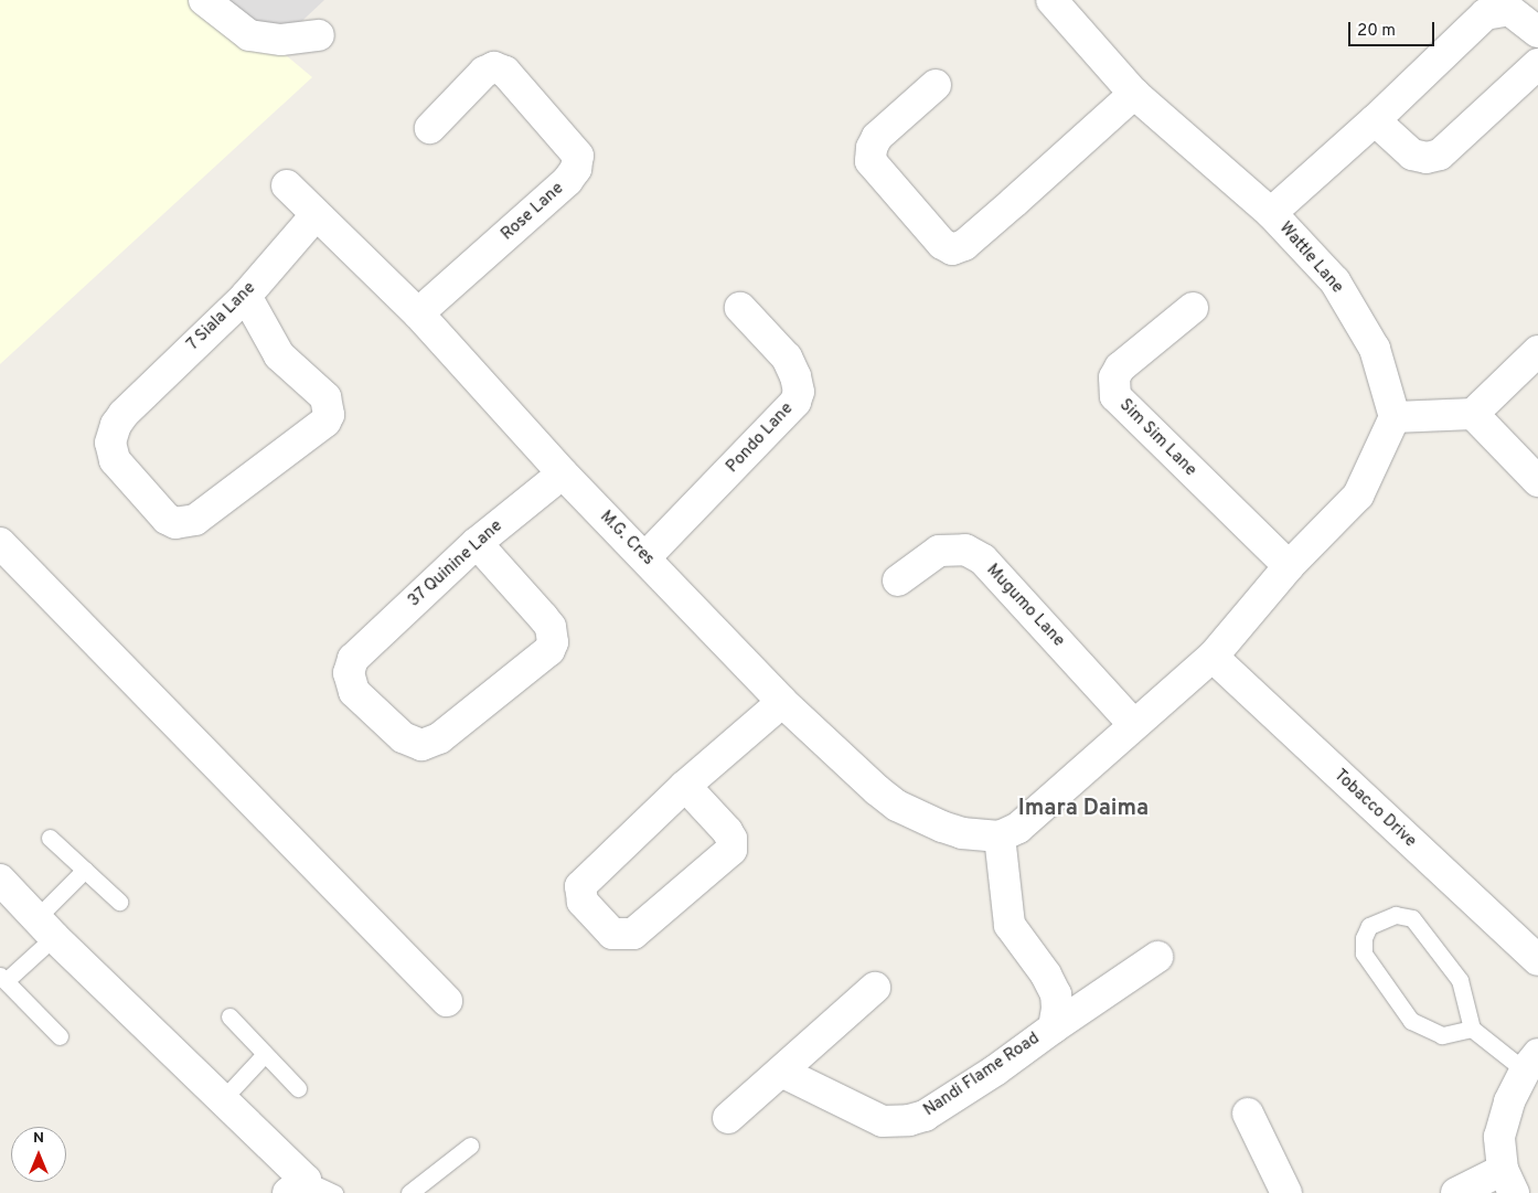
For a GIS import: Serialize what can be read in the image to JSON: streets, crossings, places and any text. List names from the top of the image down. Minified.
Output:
{"streets":{"street":["Rose Lane","Wattle Lane","7 Siala Lane","Pondo Lane","Sim Sim Lane","M.G. Cres","37 Quinine Lane","Mugumo Lane","Tobacco Drive","Nandi Flame Road"]},"crossings":[["Rose Lane","M.G. Cres"],["7 Siala Lane","M.G. Cres"],["Pondo Lane","M.G. Cres"],["M.G. Cres","37 Quinine Lane"],["M.G. Cres","Nandi Flame Road"]],"districts":["Imara Daima"],"scale_bar":"20 m","north":"top"}
